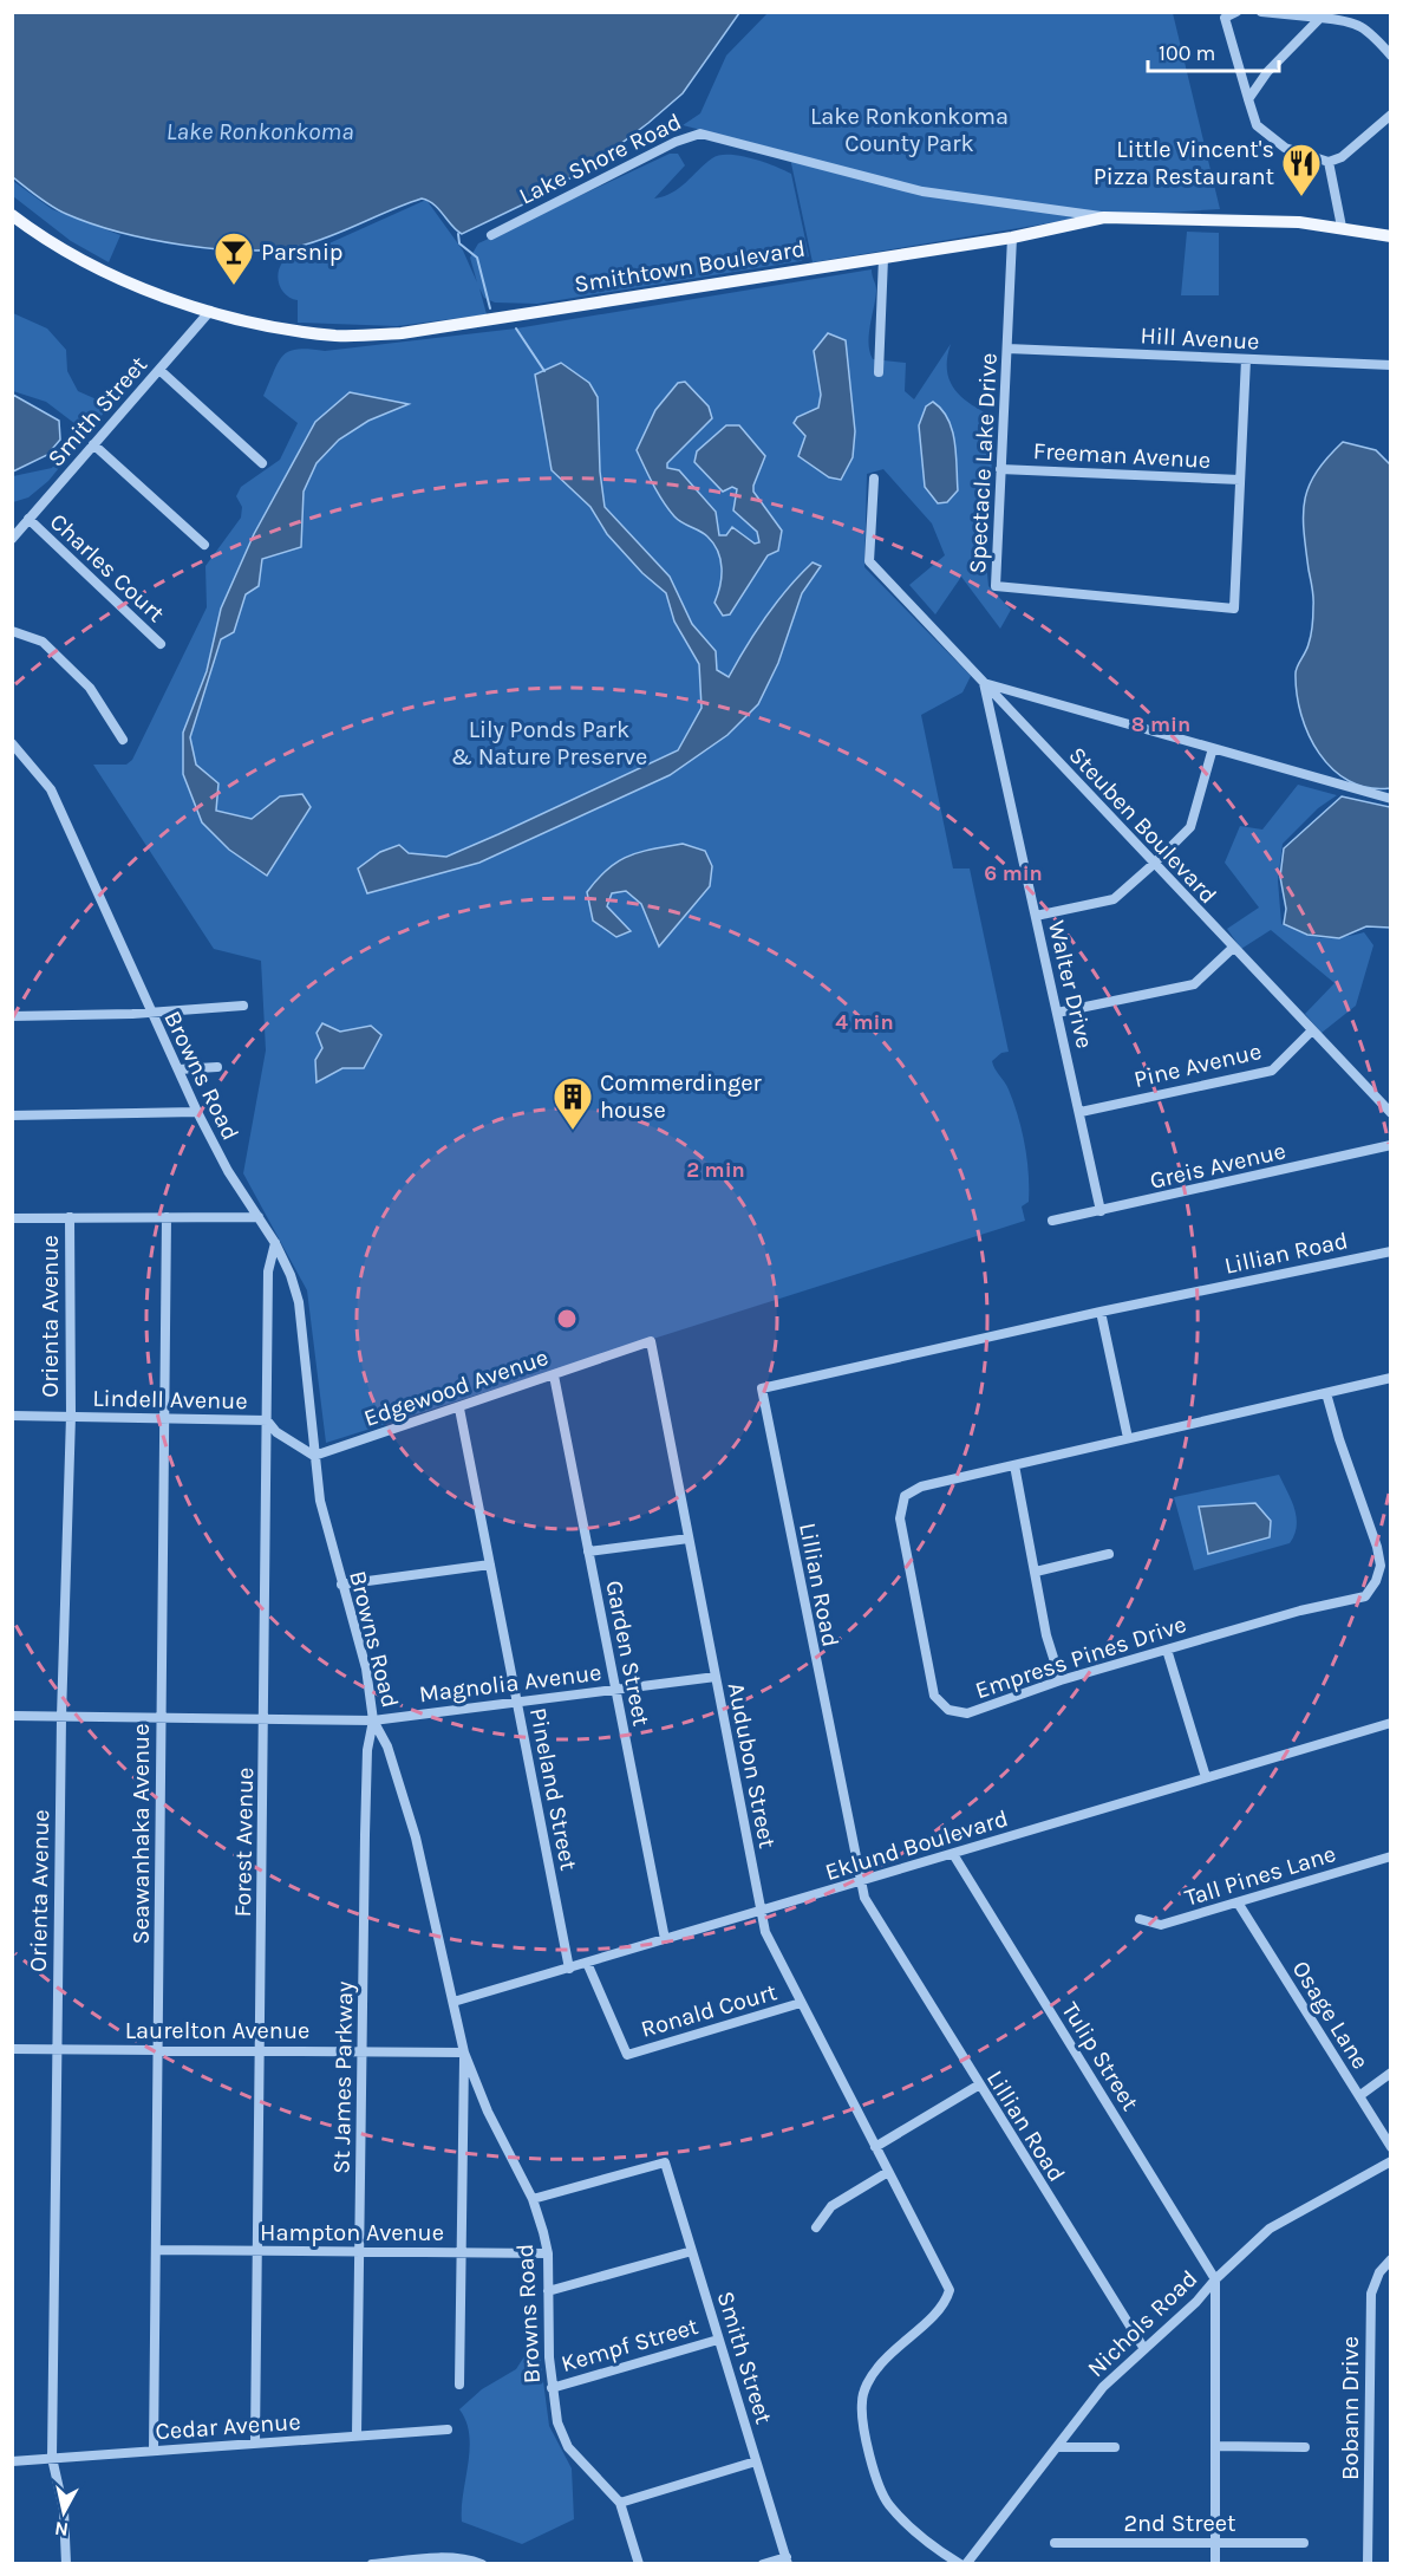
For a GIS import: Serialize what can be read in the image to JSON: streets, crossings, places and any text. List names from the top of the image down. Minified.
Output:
{"streets":{"main road":["Smithtown Boulevard"],"street":["Lake Shore Road","Hill Avenue","Smith Street","Freeman Avenue","Spectacle Lake Drive","Charles Court","Steuben Boulevard","Walter Drive","Pine Avenue","Browns Road","Greis Avenue","Lillian Road","Orienta Avenue","Edgewood Avenue","Lindell Avenue","Garden Street","Empress Pines Drive","Magnolia Avenue","Audubon Street","Pineland Street","Seawanhaka Avenue","Forest Avenue","Eklund Boulevard","Tall Pines Lane","Ronald Court","Osage Lane","Laurelton Avenue","Tulip Street","St James Parkway","Hampton Avenue","Nichols Road","Kempf Street","Bobann Drive","Cedar Avenue","2nd Street"]},"crossings":[["Lake Shore Road","Smithtown Boulevard"],["Smithtown Boulevard","Smith Street"],["Smithtown Boulevard","Spectacle Lake Drive"],["Hill Avenue","Spectacle Lake Drive"],["Smith Street","Charles Court"],["Smith Street","Browns Road"],["Smith Street","Kempf Street"],["Freeman Avenue","Spectacle Lake Drive"],["Steuben Boulevard","Walter Drive"],["Steuben Boulevard","Pine Avenue"],["Walter Drive","Pine Avenue"],["Walter Drive","Greis Avenue"],["Browns Road","Edgewood Avenue"],["Browns Road","Lindell Avenue"],["Browns Road","Magnolia Avenue"],["Browns Road","Forest Avenue"],["Browns Road","Eklund Boulevard"],["Browns Road","Laurelton Avenue"],["Browns Road","St James Parkway"],["Browns Road","Hampton Avenue"],["Browns Road","Kempf Street"],["Lillian Road","Eklund Boulevard"],["Lillian Road","Nichols Road"],["Orienta Avenue","Lindell Avenue"],["Orienta Avenue","Magnolia Avenue"],["Orienta Avenue","Laurelton Avenue"],["Orienta Avenue","Cedar Avenue"],["Edgewood Avenue","Lindell Avenue"],["Edgewood Avenue","Garden Street"],["Edgewood Avenue","Audubon Street"],["Edgewood Avenue","Pineland Street"],["Lindell Avenue","Seawanhaka Avenue"],["Lindell Avenue","Forest Avenue"],["Garden Street","Magnolia Avenue"],["Garden Street","Eklund Boulevard"],["Magnolia Avenue","Audubon Street"],["Magnolia Avenue","Pineland Street"],["Magnolia Avenue","Seawanhaka Avenue"],["Magnolia Avenue","Forest Avenue"],["Magnolia Avenue","St James Parkway"],["Audubon Street","Eklund Boulevard"],["Audubon Street","Ronald Court"],["Pineland Street","Eklund Boulevard"],["Seawanhaka Avenue","Laurelton Avenue"],["Seawanhaka Avenue","Hampton Avenue"],["Seawanhaka Avenue","Cedar Avenue"],["Forest Avenue","Laurelton Avenue"],["Forest Avenue","Hampton Avenue"],["Forest Avenue","Cedar Avenue"],["Eklund Boulevard","Ronald Court"],["Eklund Boulevard","Tulip Street"],["Tall Pines Lane","Osage Lane"],["Laurelton Avenue","St James Parkway"],["Tulip Street","Nichols Road"],["St James Parkway","Hampton Avenue"],["St James Parkway","Cedar Avenue"]],"water":["Lake Ronkonkoma"],"parks":["Lake Ronkonkoma County Park","Lily Ponds Park & Nature Preserve"],"places":{"restaurant":["Little Vincent's Pizza Restaurant"],"bar":["Parsnip"],"building":["Commerdinger house"]},"scale_bar":"100 m","north":"bottom","rings":["8 min","6 min","4 min","2 min"]}
